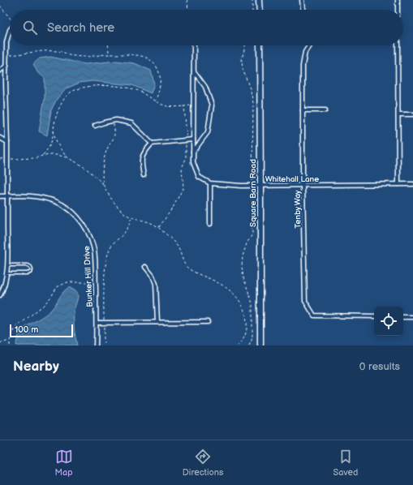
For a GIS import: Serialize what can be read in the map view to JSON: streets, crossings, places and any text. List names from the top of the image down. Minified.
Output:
{"streets":{"street":["Whitehall Lane","Square Barn Road","Tenby Way","Bunker Hill Drive"]},"crossings":[["Whitehall Lane","Square Barn Road"],["Whitehall Lane","Tenby Way"]],"scale_bar":"100 m","page":{"search":"Search here","scale":"100 m","heading":["Nearby","0 results"],"nav":["Map","Directions","Saved"]}}
